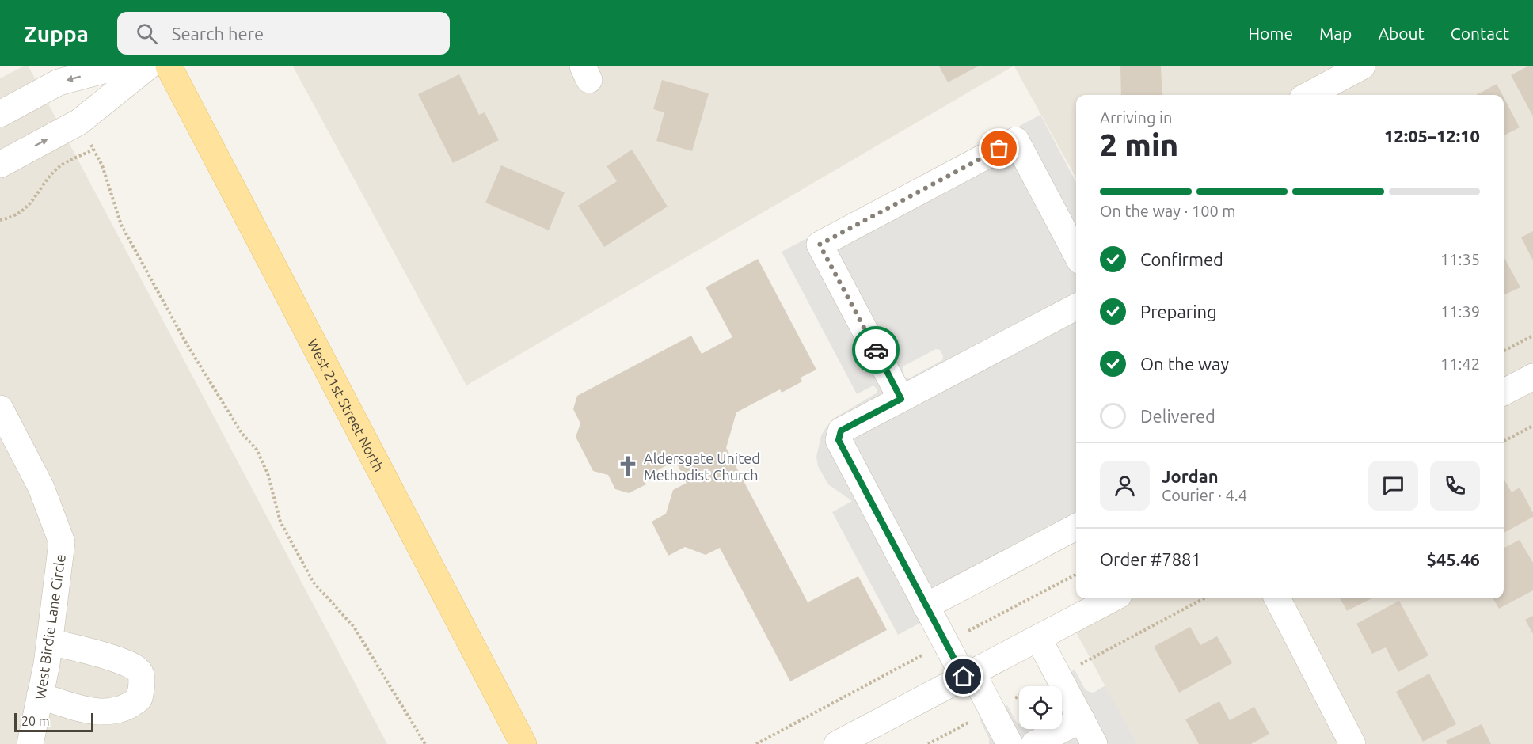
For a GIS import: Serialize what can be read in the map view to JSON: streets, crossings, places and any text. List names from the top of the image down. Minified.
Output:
{"streets":{"main road":["West 21st Street North"],"street":["West Birdie Lane Circle"]},"places":{"church":["Aldersgate United Methodist Church"]},"scale_bar":"20 m","page":{"header":"Zuppa","search":"Search here","nav":["Home","Map","About","Contact"],"heading":["2 min","Arriving in","12:05–12:10"],"panel":["Jordan","Courier · 4.4","Order #7881","$45.46"],"bar":"On the way · 100 m","list":[["Confirmed","11:35"],["Preparing","11:39"],["On the way","11:42"],"Delivered"],"scale":"20 m"}}
